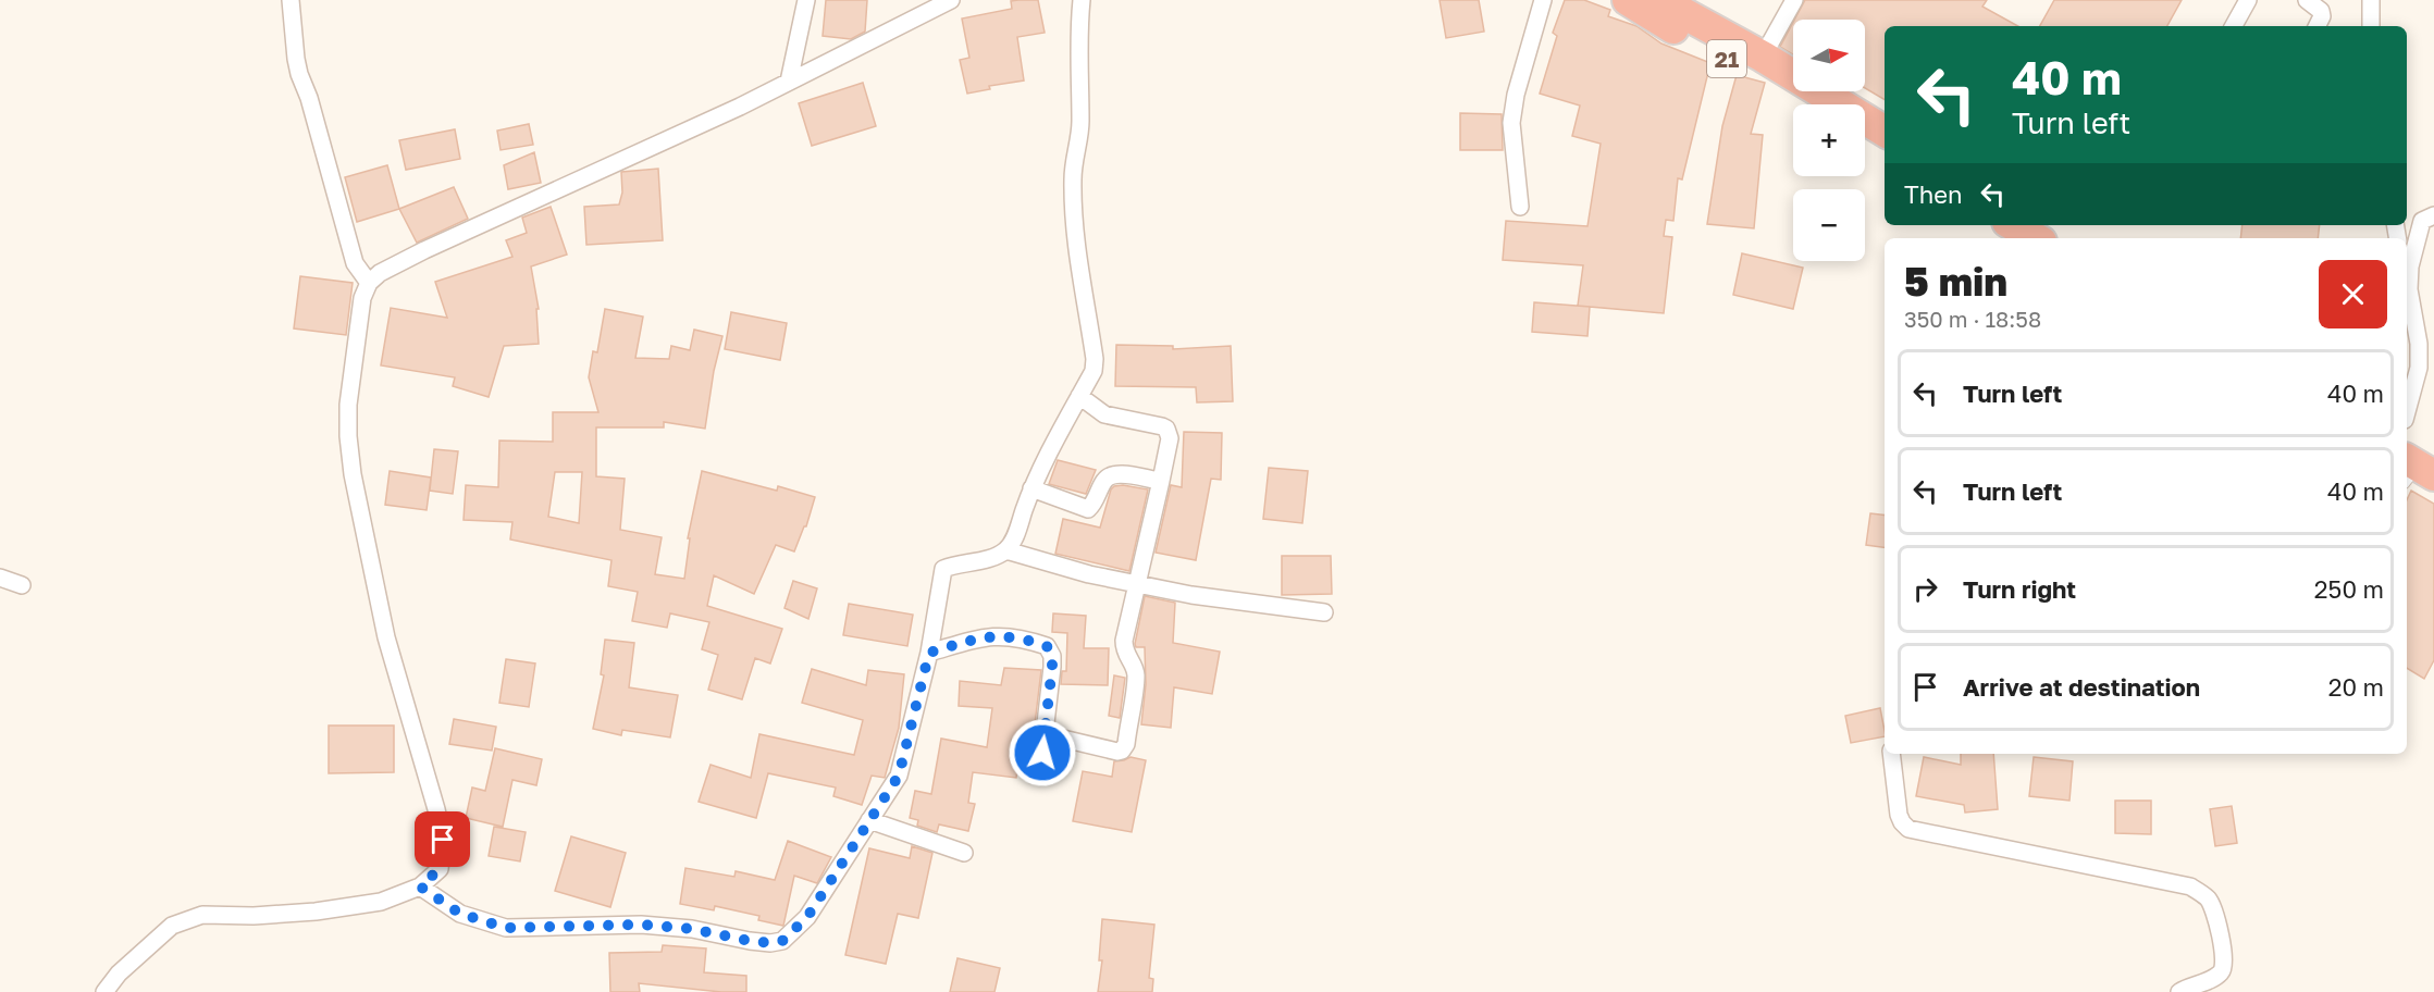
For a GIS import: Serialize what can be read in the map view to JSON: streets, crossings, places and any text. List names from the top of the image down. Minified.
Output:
{"streets":{"highway":["21"]},"north":"right","page":{"map_buttons":["+","−"],"turn":["40 m","Turn left"],"then":"Then","heading":["5 min","350 m · 18:58"],"list":[{"name":"Turn left","value":"40 m"},{"name":"Turn left","value":"40 m"},{"name":"Turn right","value":"250 m"},{"name":"Arrive at destination","value":"20 m"}]}}
